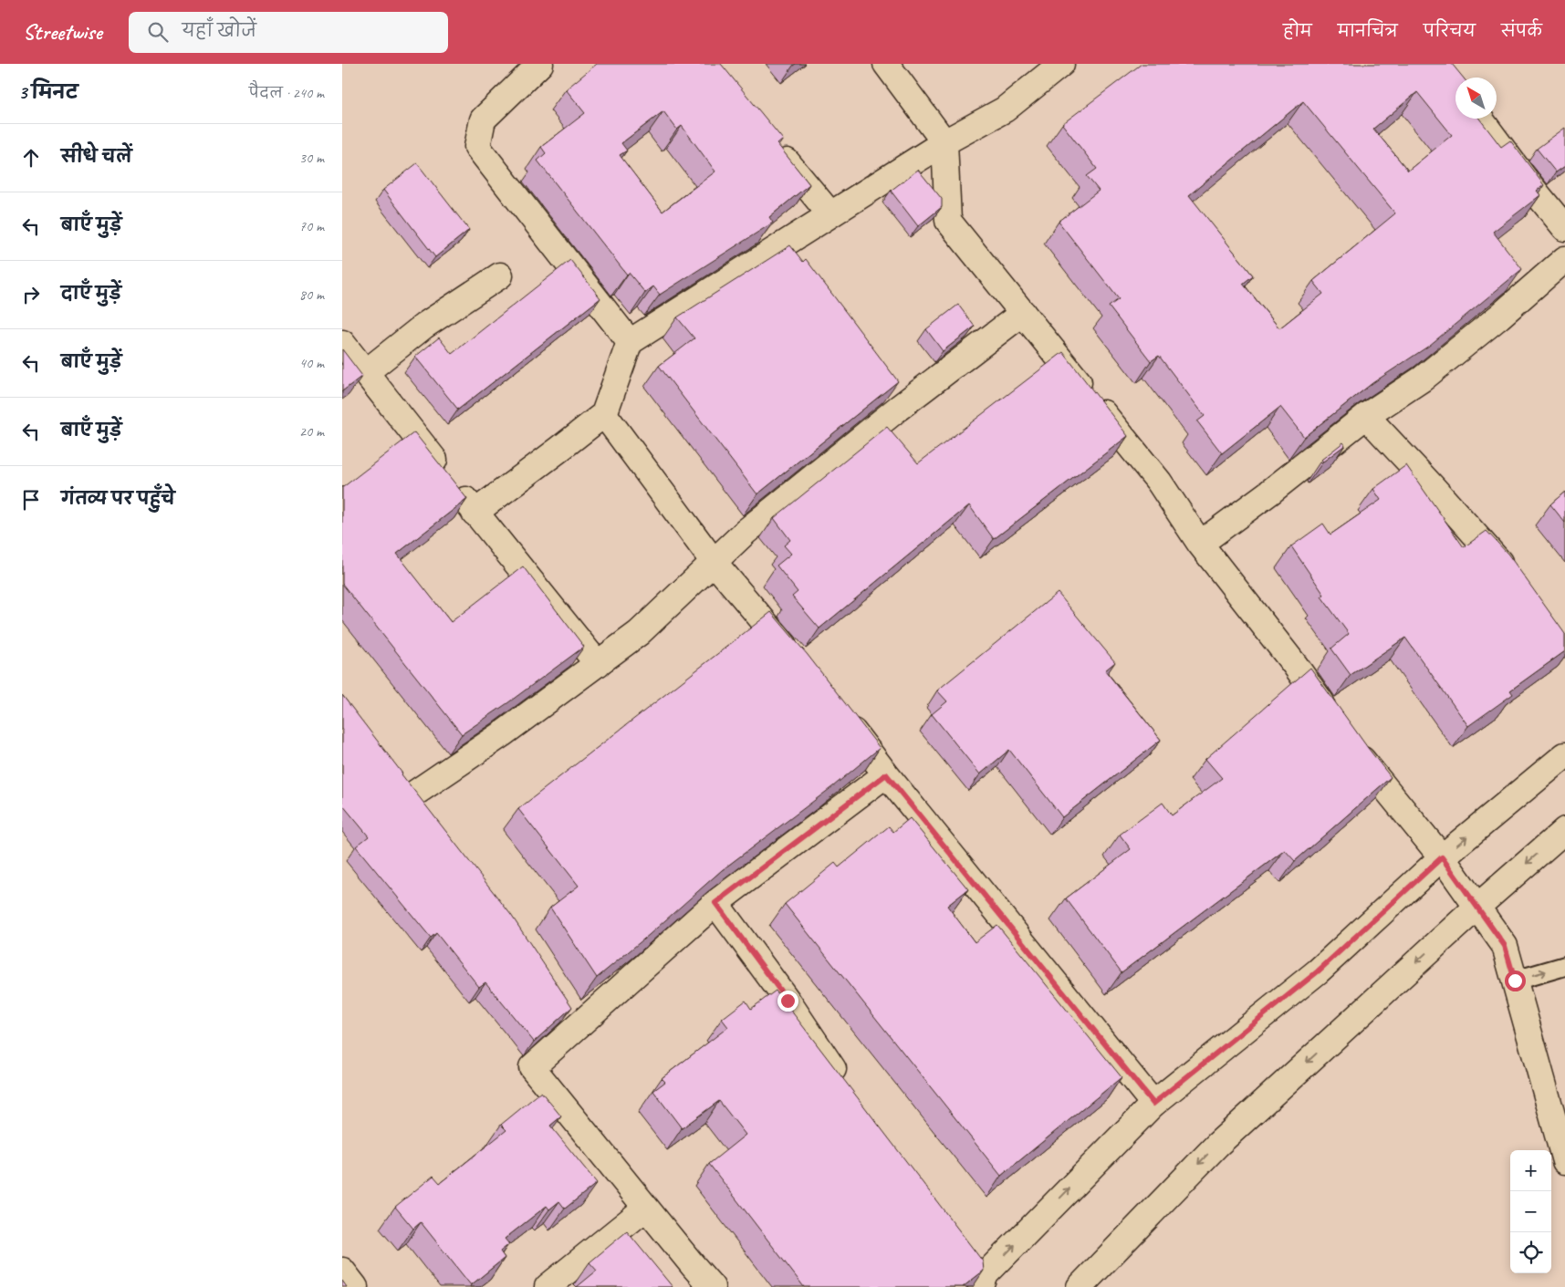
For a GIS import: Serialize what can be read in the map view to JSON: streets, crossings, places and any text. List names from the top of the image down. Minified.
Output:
{"north":"top left","page":{"header":"Streetwise","search":"यहाँ खोजें","nav":["होम","मानचित्र","परिचय","संपर्क"],"heading":["3 मिनट","पैदल · 240 m"],"list":[["सीधे चलें","30 m"],["बाएँ मुड़ें","70 m"],["दाएँ मुड़ें","80 m"],["बाएँ मुड़ें","40 m"],["बाएँ मुड़ें","20 m"],"गंतव्य पर पहुँचे"],"map_buttons":["+","−"]}}
